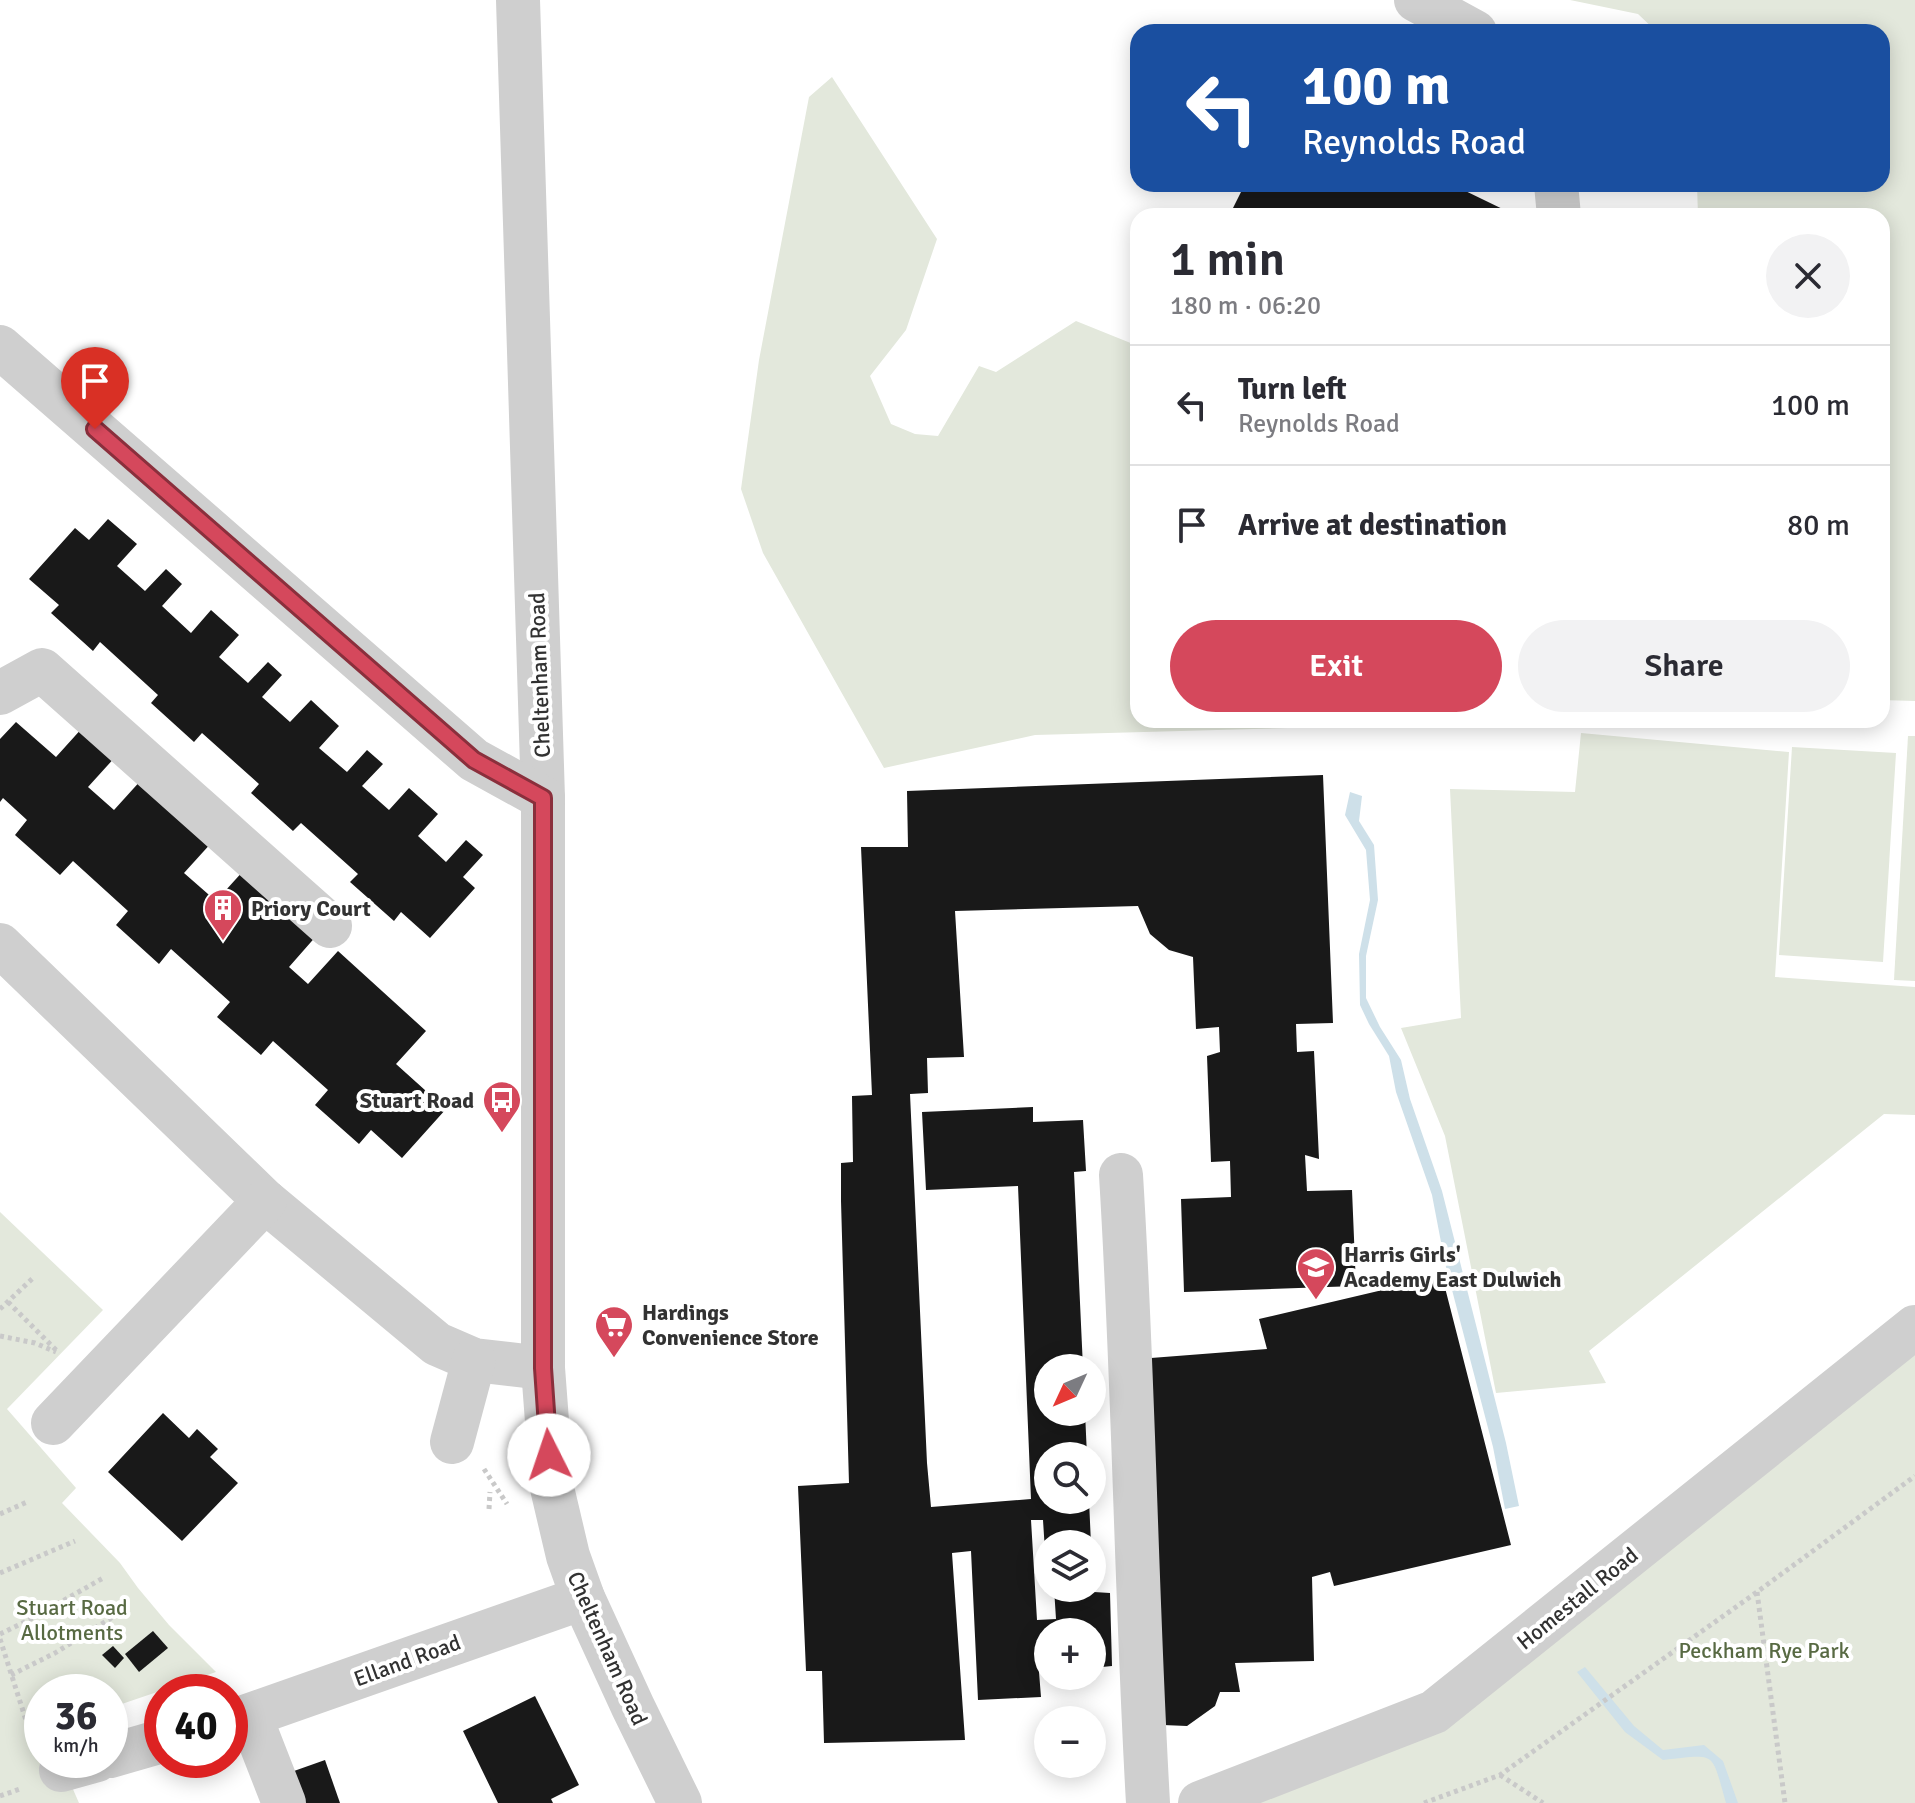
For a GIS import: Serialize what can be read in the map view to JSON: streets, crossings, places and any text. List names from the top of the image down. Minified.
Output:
{"streets":{"street":["Cheltenham Road","Homestall Road","Elland Road"]},"crossings":[["Cheltenham Road","Elland Road"]],"parks":["Stuart Road Allotments","Peckham Rye Park"],"places":{"building":["Priory Court"],"bus stop":["Stuart Road"],"school or university":["Harris Girls' Academy East Dulwich"],"supermarket":["Hardings Convenience Store"]},"north":"bottom left","page":{"turn":["100 m","Reynolds Road"],"heading":["1 min","180 m · 06:20"],"list":[{"name":"Turn left","note":"Reynolds Road","value":"100 m"},{"name":"Arrive at destination","value":"80 m"}],"buttons":["Exit","Share"],"map_buttons":["+","−"],"speed":"36 km/h","limit":"40"}}
